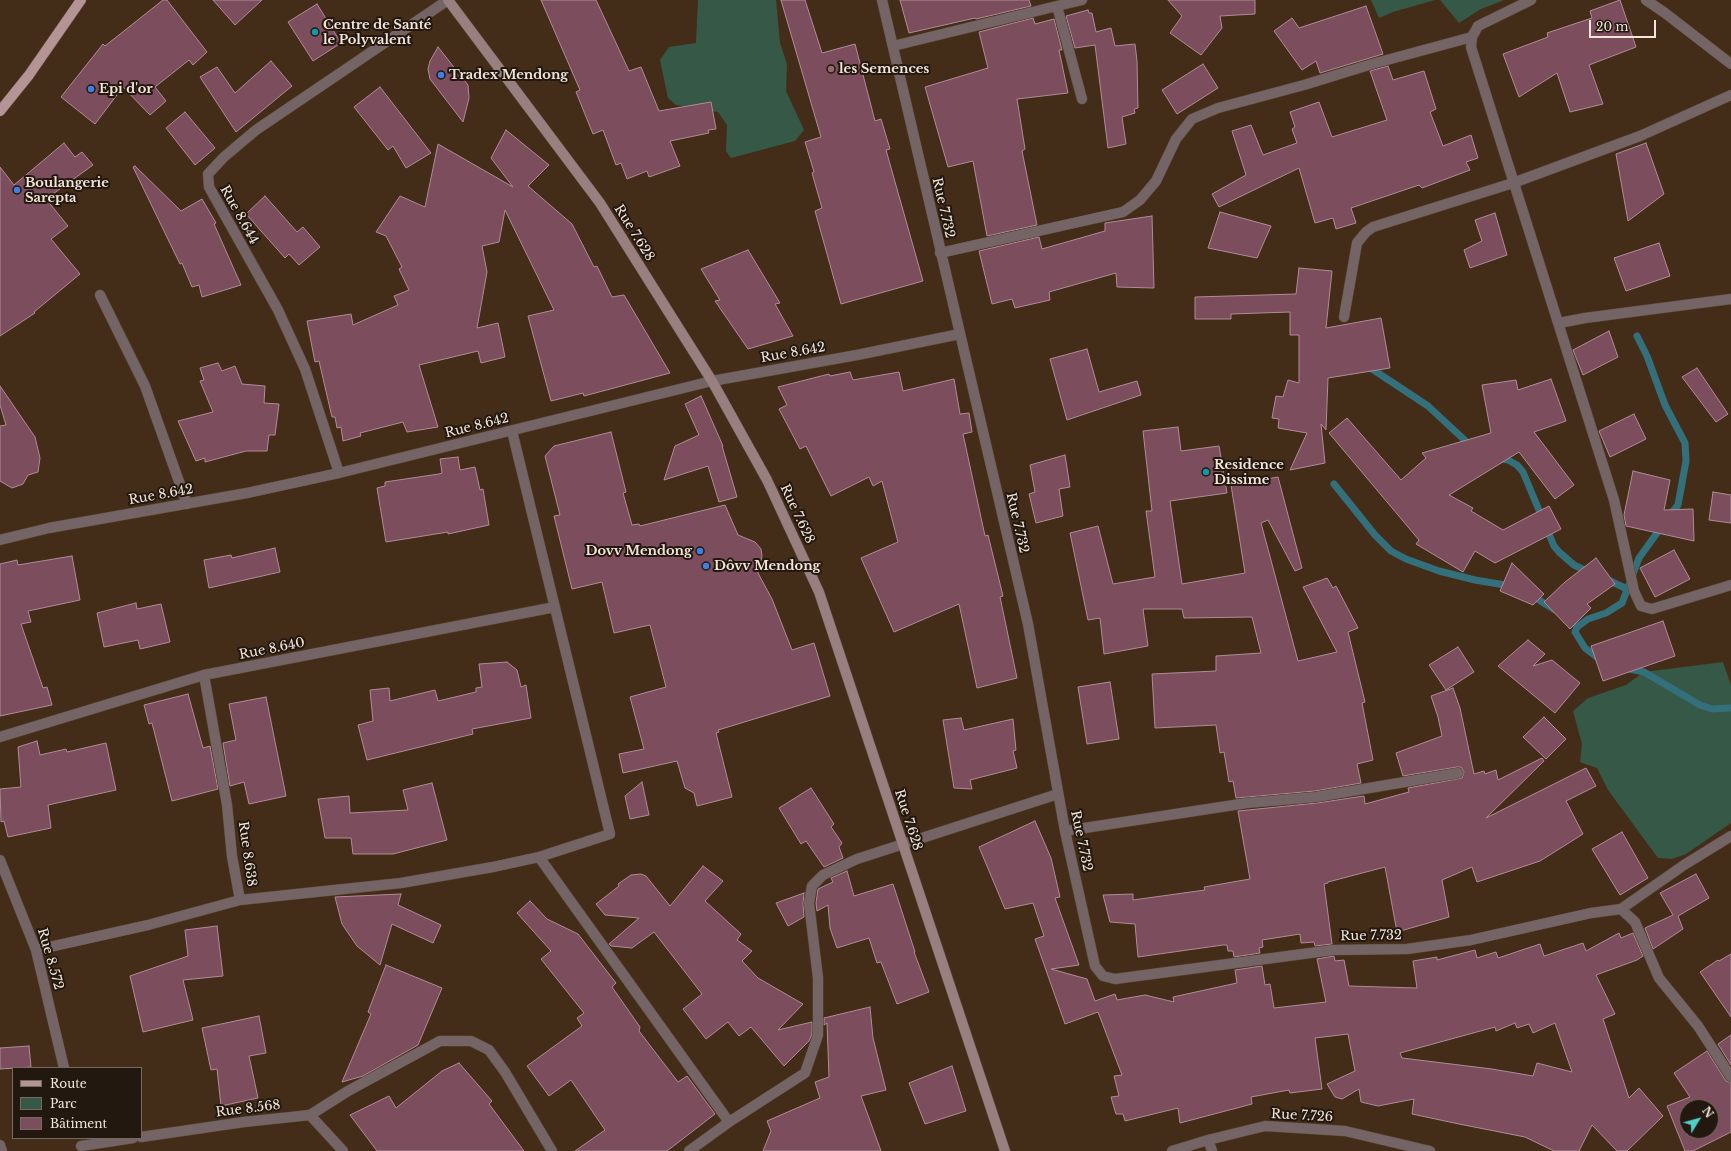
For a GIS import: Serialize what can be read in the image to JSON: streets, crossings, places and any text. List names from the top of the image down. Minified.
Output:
{"streets":{"main road":["Rue 7.628"],"street":["Rue 7.732","Rue 8.644","Rue 8.642","Rue 8.640","Rue 8.638","Rue 8.572","Rue 8.568","Rue 7.726"]},"crossings":[["Rue 7.732","Rue 8.642"],["Rue 8.644","Rue 7.628"],["Rue 8.644","Rue 8.642"],["Rue 7.628","Rue 8.642"],["Rue 8.640","Rue 8.638"],["Rue 8.638","Rue 8.572"]],"places":["Centre de Santé le Polyvalent","les Semences","Tradex Mendong","Epi d'or","Boulangerie Sarepta","Residence Dissime","Dovv Mendong","Dôvv Mendong"],"legend":["Route","Parc","Bâtiment"],"scale_bar":"20 m","north":"top right"}
